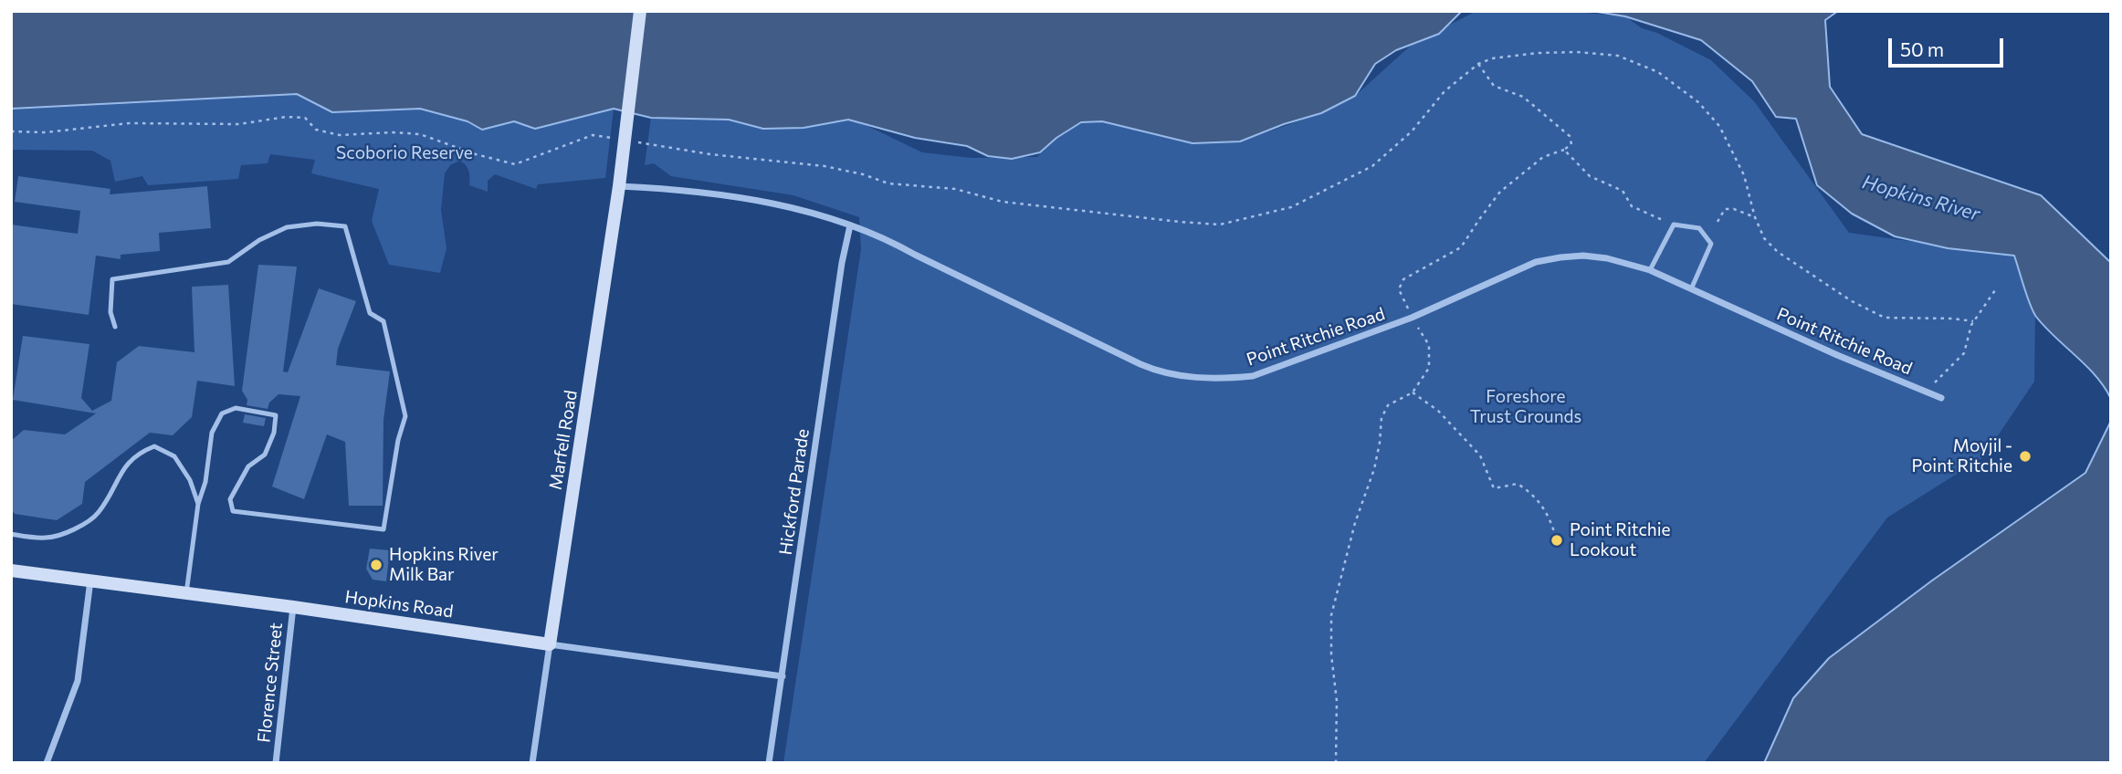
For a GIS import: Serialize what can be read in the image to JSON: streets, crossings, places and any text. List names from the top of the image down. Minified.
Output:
{"streets":{"street":["Point Ritchie Road","Marfell Road","Hickford Parade","Hopkins Road","Florence Street"]},"crossings":[["Point Ritchie Road","Marfell Road"],["Point Ritchie Road","Hickford Parade"],["Marfell Road","Hopkins Road"],["Hickford Parade","Hopkins Road"],["Hopkins Road","Florence Street"]],"water":["Hopkins River"],"parks":["Scoborio Reserve","Foreshore Trust Grounds"],"places":["Moyjil - Point Ritchie","Point Ritchie Lookout","Hopkins River Milk Bar"],"scale_bar":"50 m"}
